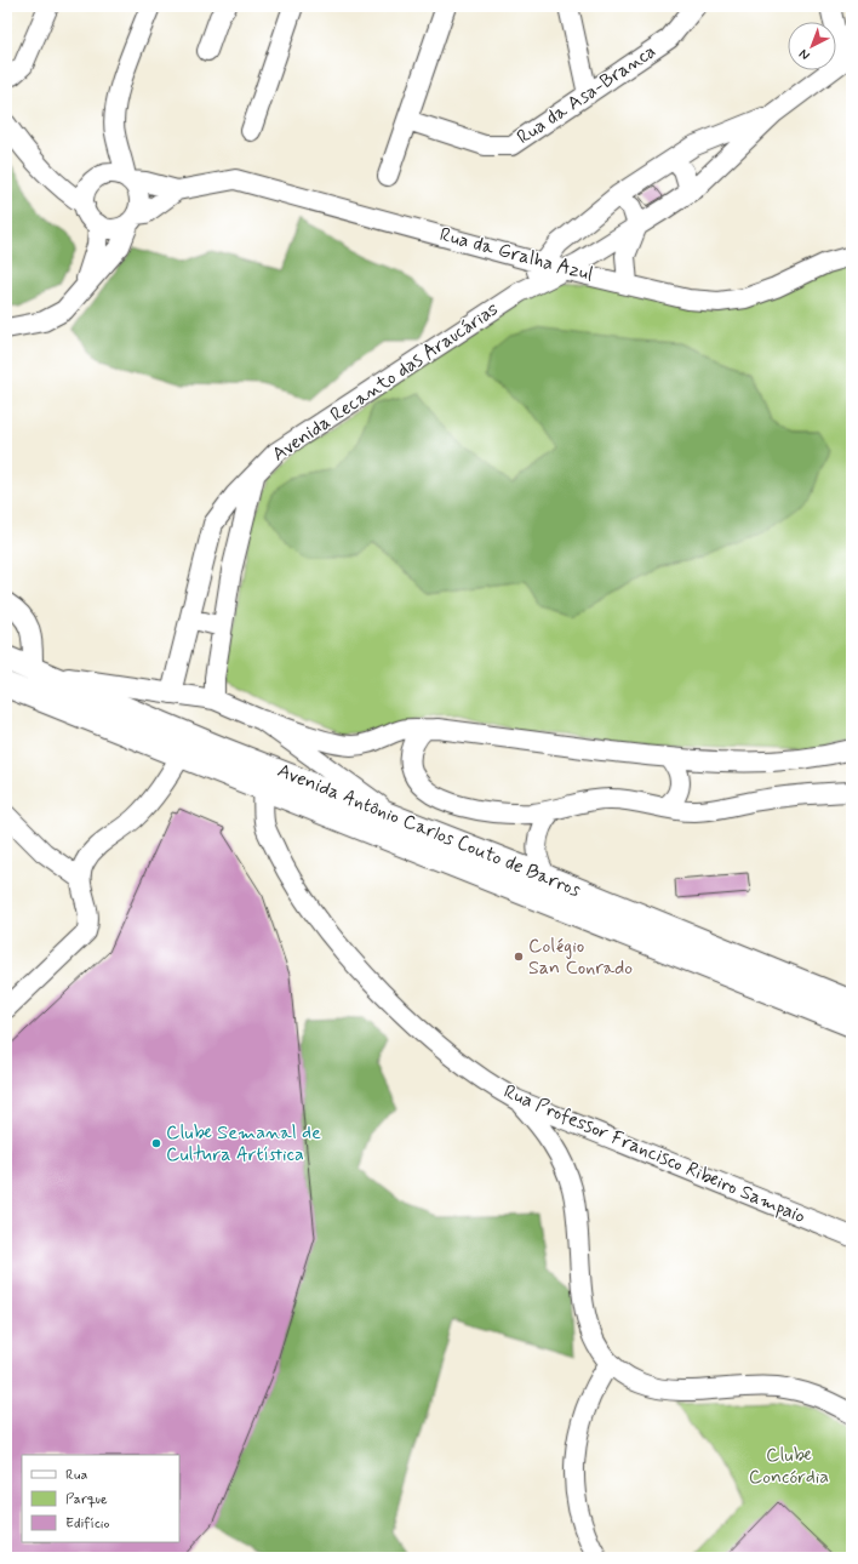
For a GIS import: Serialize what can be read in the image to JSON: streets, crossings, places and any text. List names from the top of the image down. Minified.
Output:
{"streets":{"main road":["Avenida Antônio Carlos Couto de Barros"],"street":["Rua da Asa-Branca","Rua da Gralha Azul","Avenida Recanto das Araucárias","Rua Professor Francisco Ribeiro Sampaio"]},"crossings":[["Rua da Gralha Azul","Avenida Recanto das Araucárias"],["Avenida Antônio Carlos Couto de Barros","Rua Professor Francisco Ribeiro Sampaio"]],"parks":["Clube Concórdia"],"places":["Colégio San Conrado","Clube Semanal de Cultura Artística"],"legend":["Rua","Parque","Edifício"],"north":"bottom left"}
